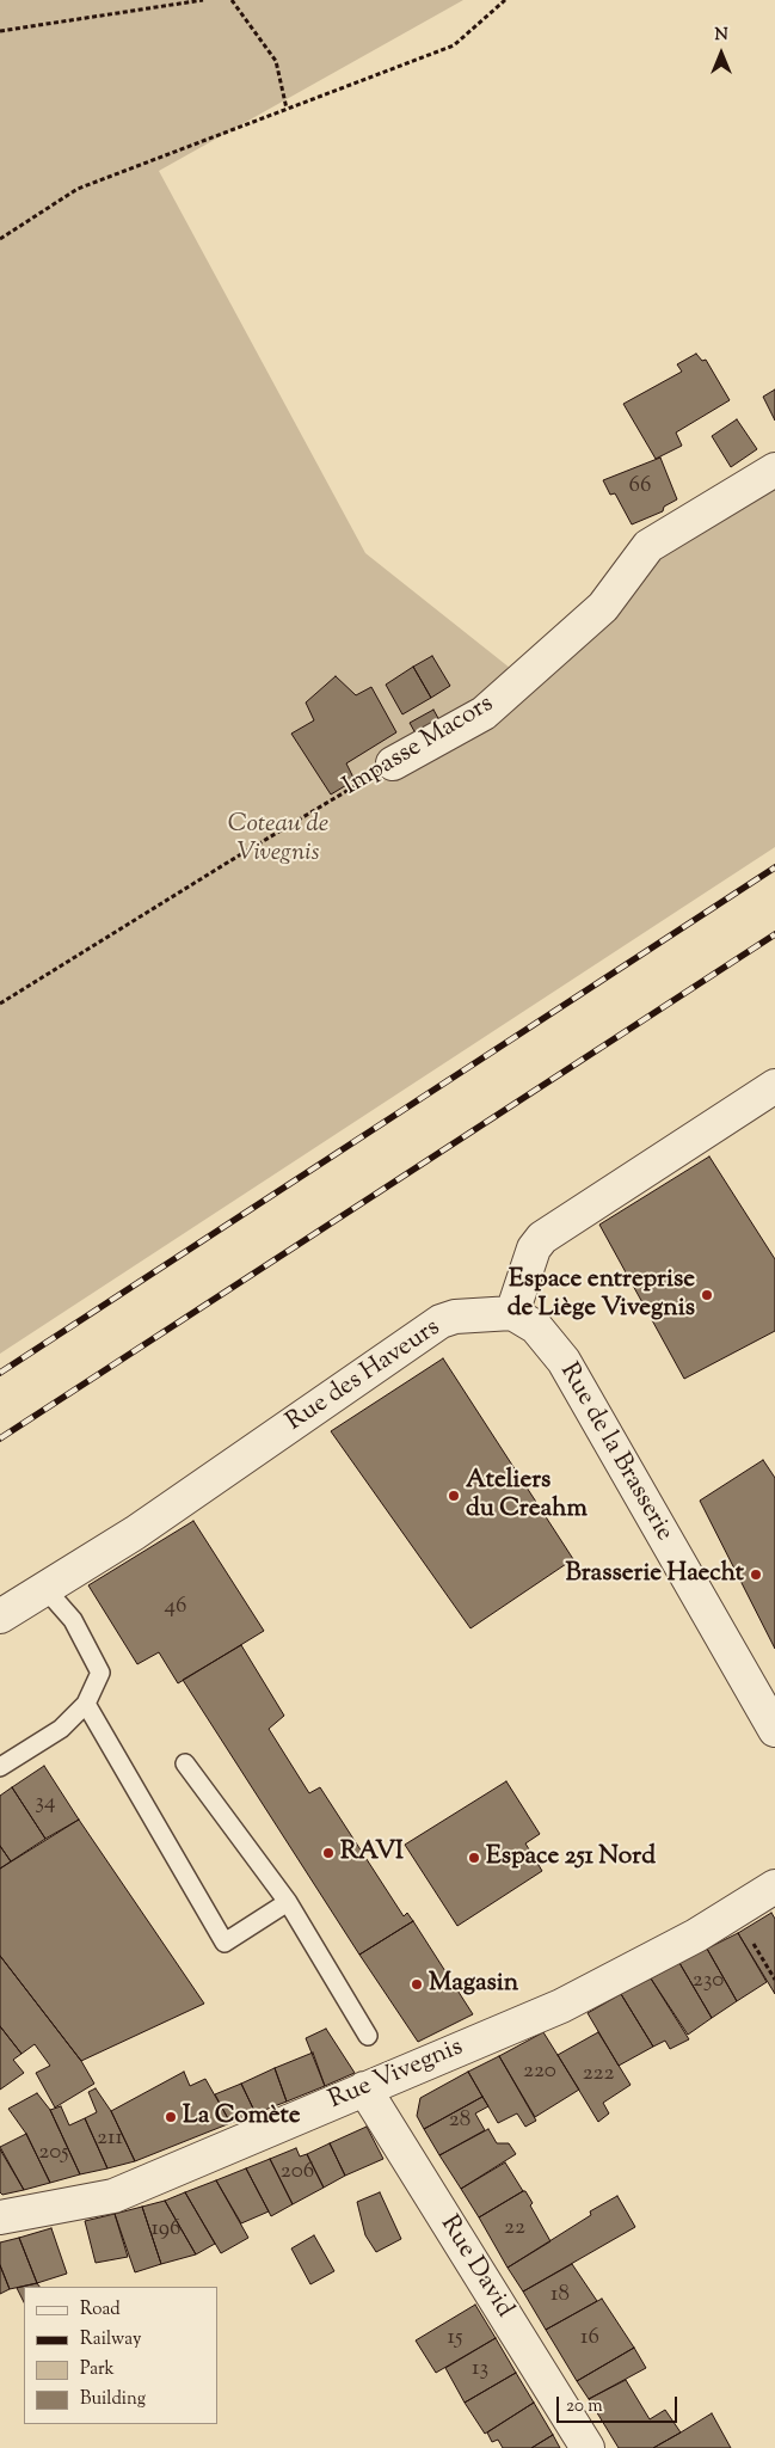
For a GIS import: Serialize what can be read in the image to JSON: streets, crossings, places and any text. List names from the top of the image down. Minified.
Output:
{"streets":{"street":["Impasse Macors","Rue des Haveurs","Rue de la Brasserie","Rue Vivegnis","Rue David"]},"crossings":[["Rue des Haveurs","Rue de la Brasserie"],["Rue Vivegnis","Rue David"]],"parks":["Coteau de Vivegnis"],"places":["Espace entreprise de Liège Vivegnis","Ateliers du Creahm","Brasserie Haecht","RAVI","Espace 251 Nord","Magasin","La Comète"],"house_numbers":["66","46","34","230","220","222","28","211","205","206","22","196","18","15","16","13"],"legend":["Road","Railway","Park","Building"],"scale_bar":"20 m","north":"top"}
